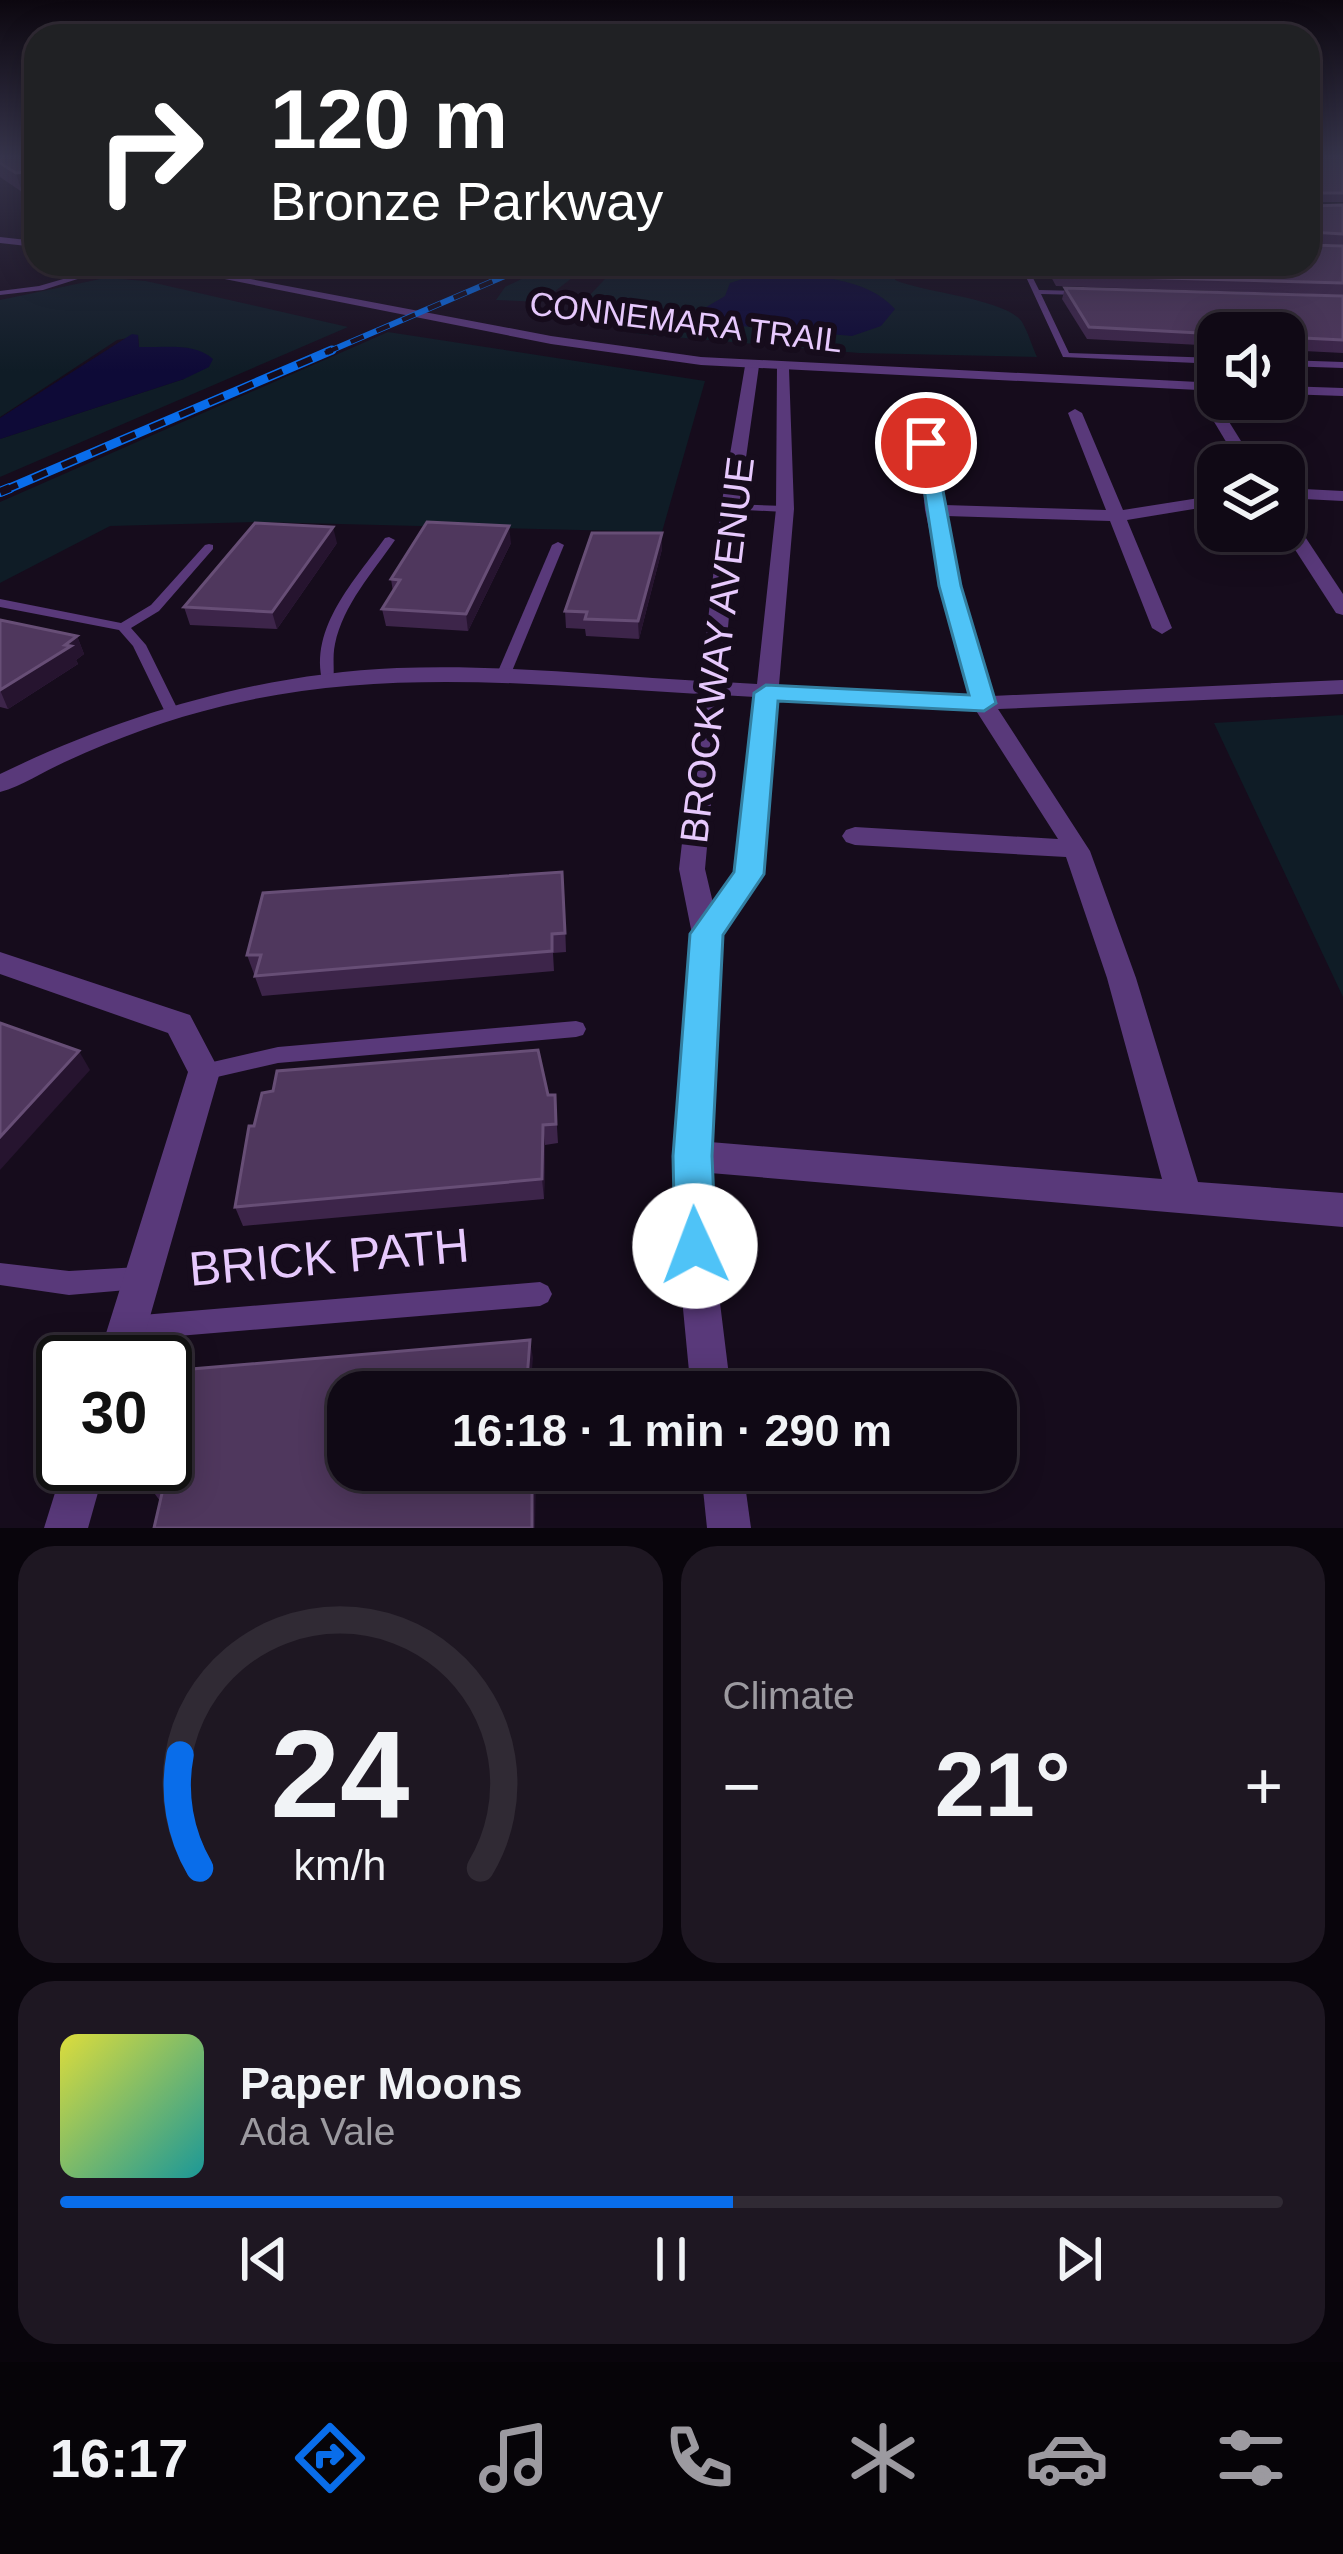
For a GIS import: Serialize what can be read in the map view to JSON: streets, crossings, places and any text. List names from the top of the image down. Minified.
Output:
{"streets":{"street":["CONNEMARA TRAIL","BROCKWAY AVENUE","BRICK PATH"]},"crossings":[["CONNEMARA TRAIL","BROCKWAY AVENUE"]],"page":{"turn":["120 m","Bronze Parkway"],"limit":"30","trip":"16:18 · 1 min · 290 m","tile":"Climate","heat":["−","21°","+"],"song":["Paper Moons","Ada Vale"],"tabs":"16:17","gauge":["24","km/h"]}}
